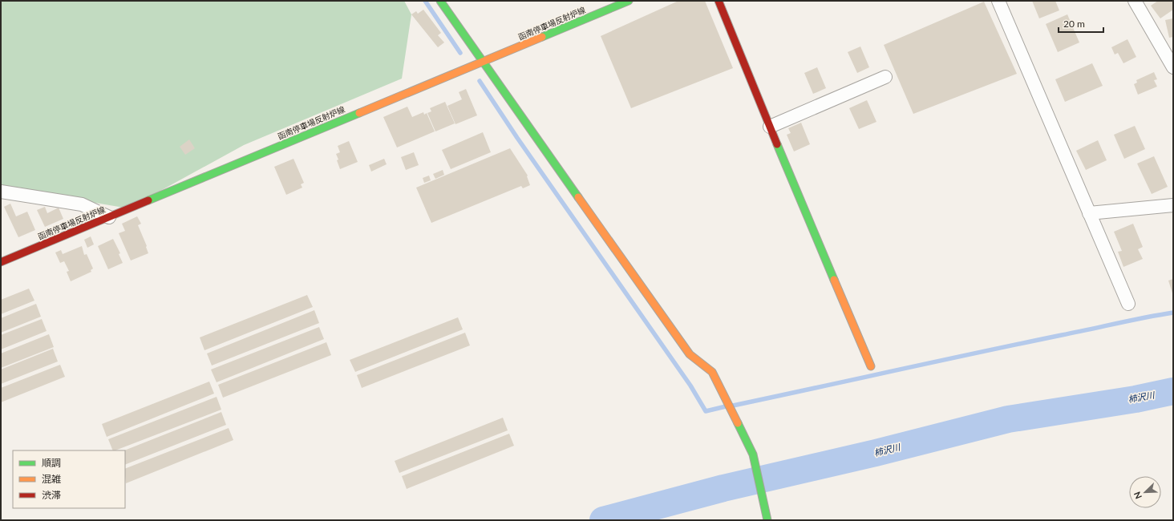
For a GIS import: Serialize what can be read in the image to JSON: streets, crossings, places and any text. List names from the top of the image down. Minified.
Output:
{"streets":{"street":["函南停車場反射炉線"]},"water":["柿沢川"],"legend":["順調","混雑","渋滞"],"scale_bar":"20 m","north":"bottom left"}
